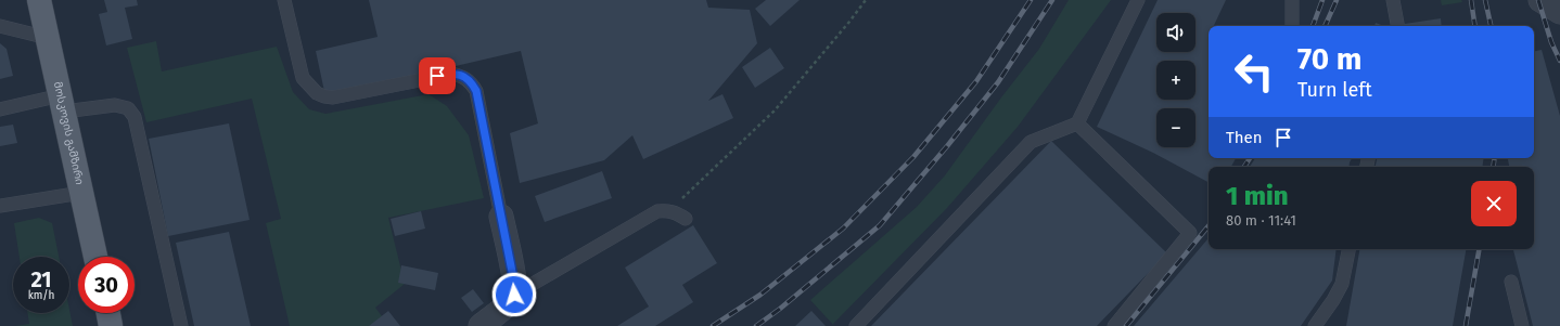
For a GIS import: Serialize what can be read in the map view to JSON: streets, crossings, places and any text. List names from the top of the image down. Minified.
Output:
{"streets":{"main road":["მოსკოვის გამზირი"]},"page":{"map_buttons":["+","−"],"turn":["70 m","Turn left"],"then":"Then","heading":["1 min","80 m · 11:41"],"speed":"21 km/h","limit":"30"}}
